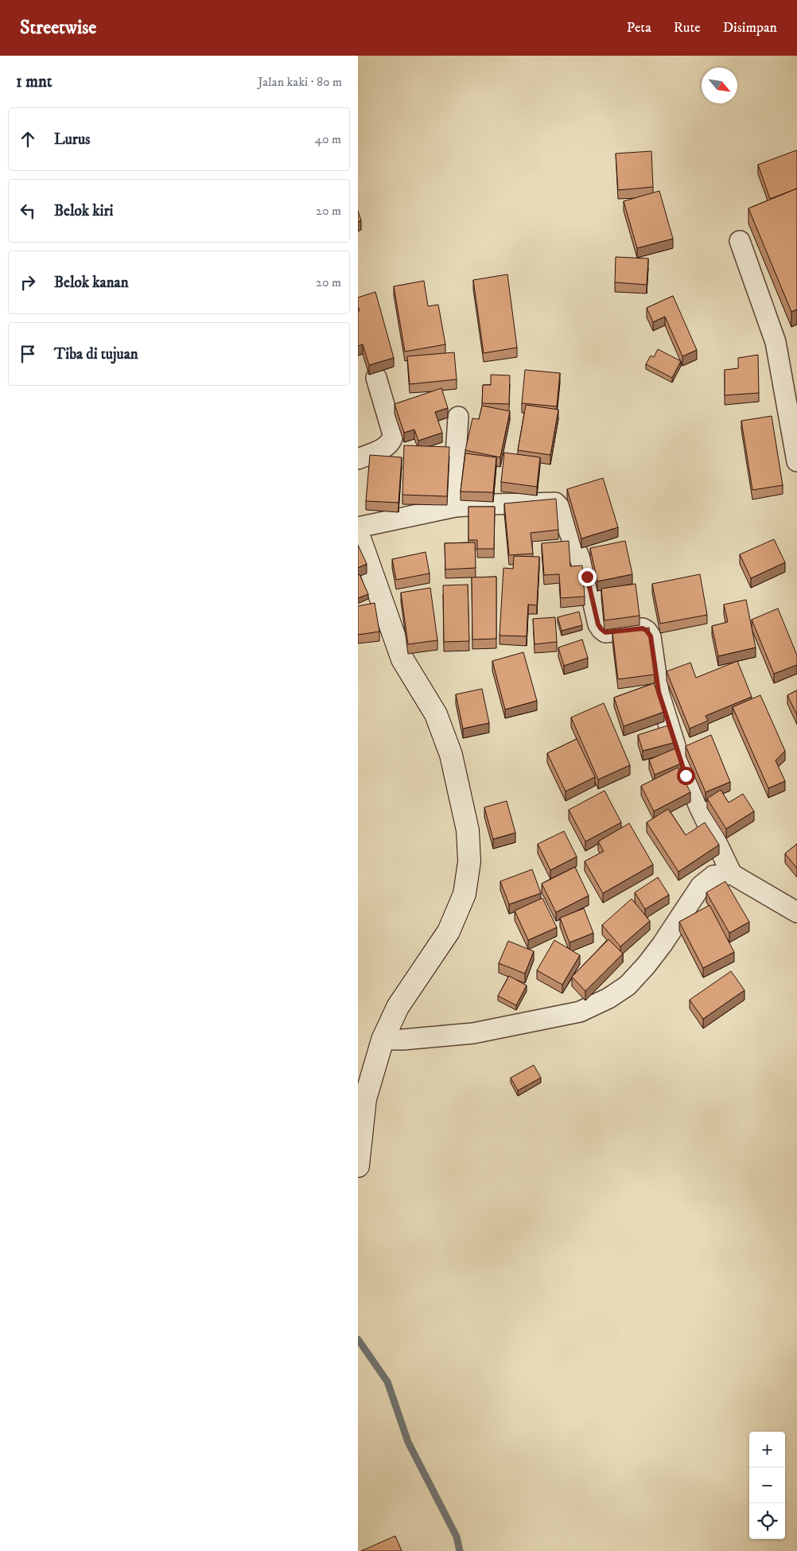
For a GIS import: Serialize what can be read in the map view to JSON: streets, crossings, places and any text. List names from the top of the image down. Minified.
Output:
{"north":"bottom right","page":{"header":"Streetwise","nav":["Peta","Rute","Disimpan"],"heading":["1 mnt","Jalan kaki · 80 m"],"list":[["Lurus","40 m"],["Belok kiri","20 m"],["Belok kanan","20 m"],"Tiba di tujuan"],"map_buttons":["+","−"]}}
